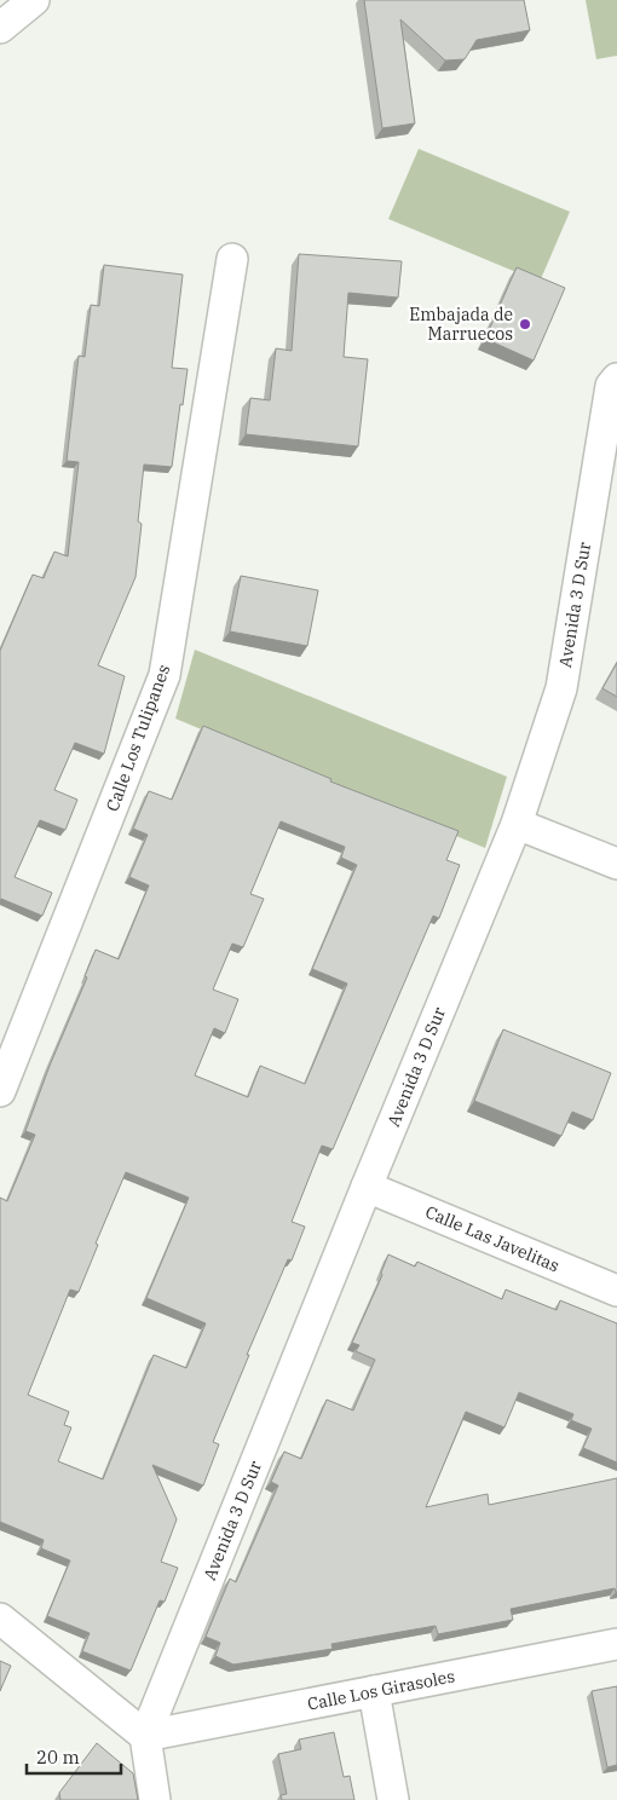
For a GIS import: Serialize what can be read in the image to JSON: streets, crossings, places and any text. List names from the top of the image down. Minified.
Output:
{"streets":{"street":["Avenida 3 D Sur","Calle Los Tulipanes","Calle Las Javelitas","Calle Los Girasoles"]},"crossings":[["Avenida 3 D Sur","Calle Las Javelitas"],["Avenida 3 D Sur","Calle Los Girasoles"]],"places":["Embajada de Marruecos"],"scale_bar":"20 m"}
